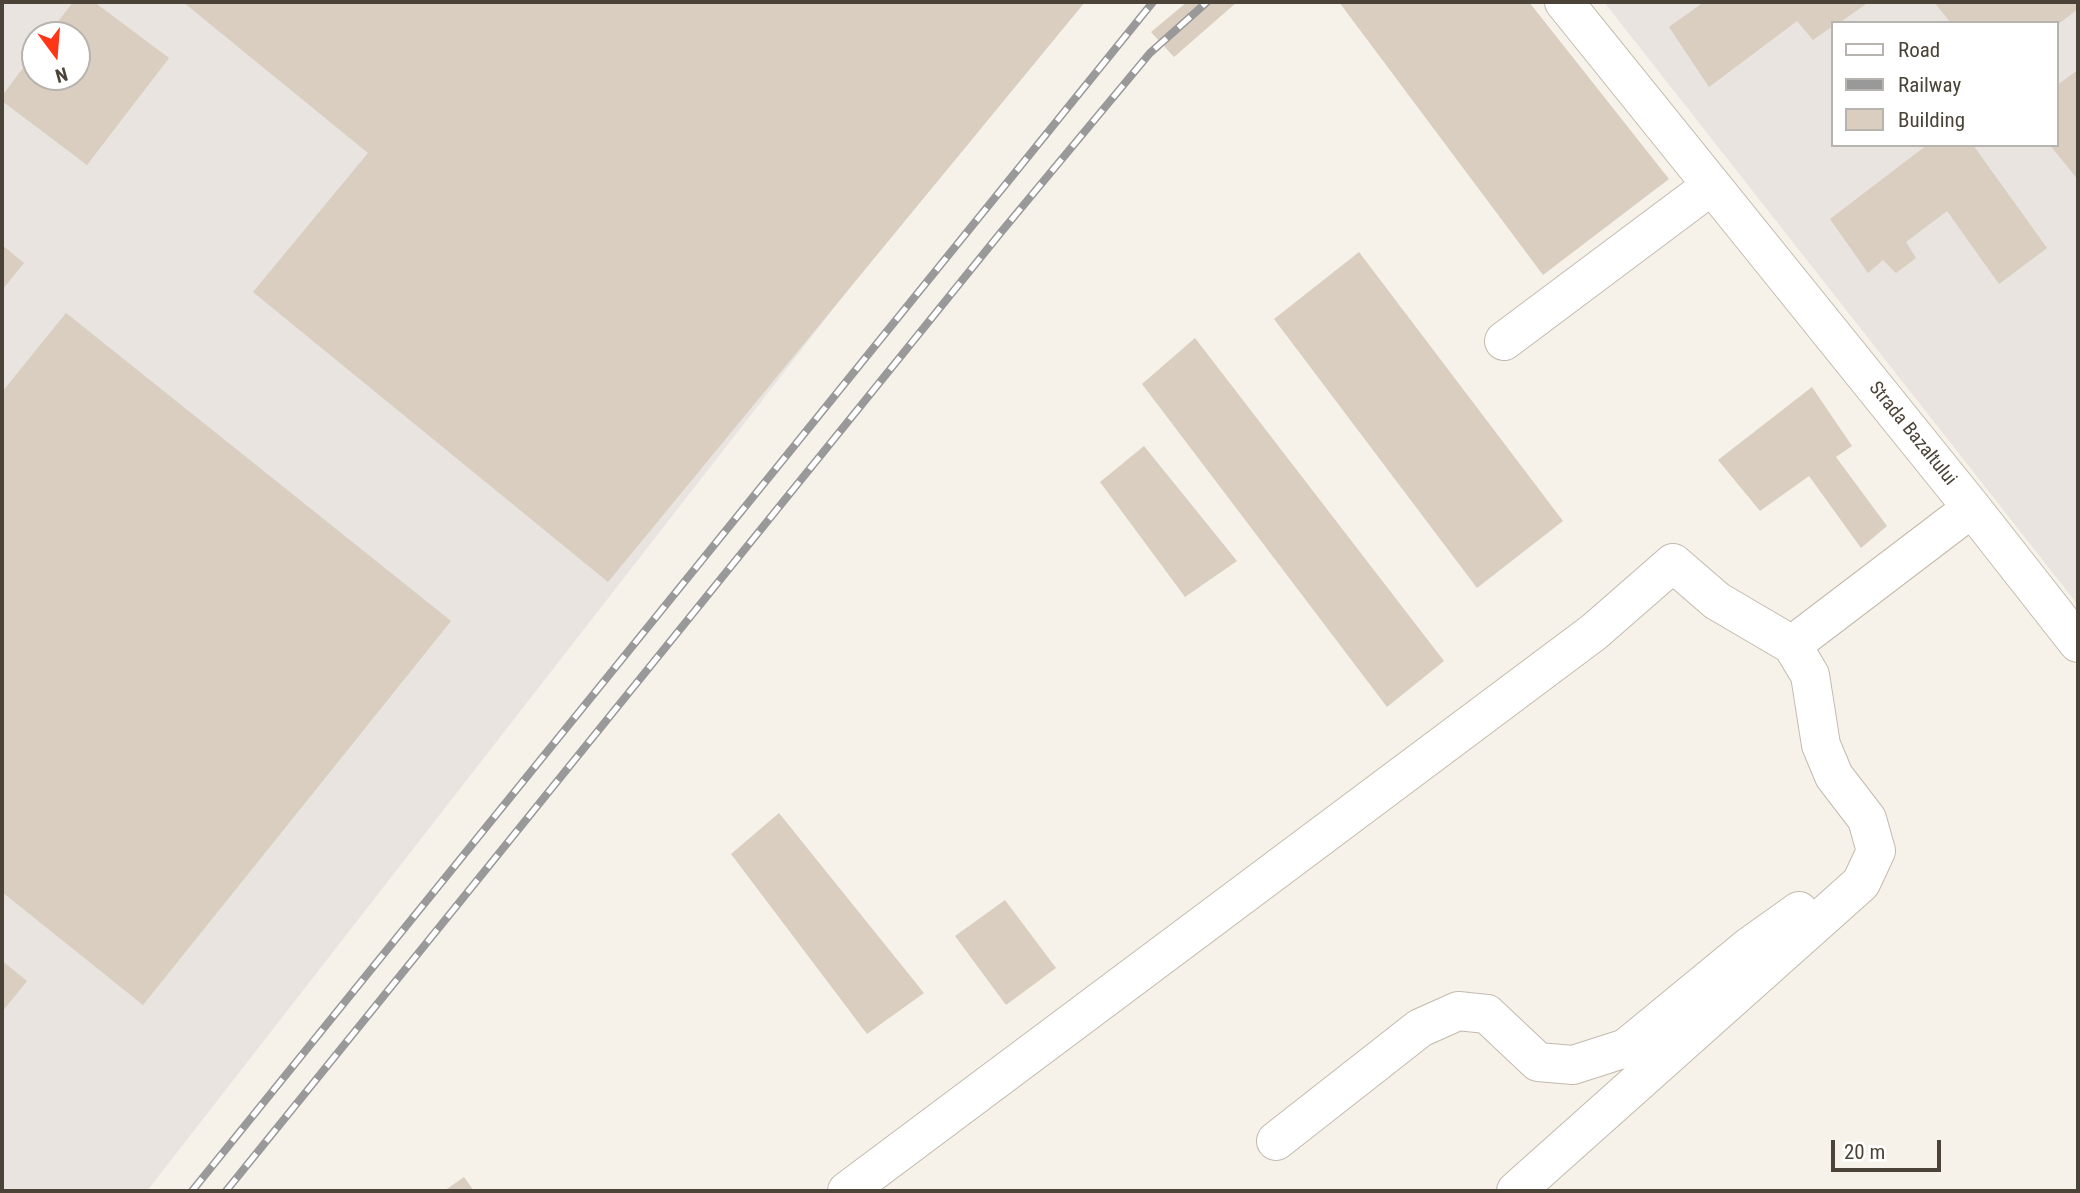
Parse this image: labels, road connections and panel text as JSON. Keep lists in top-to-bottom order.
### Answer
{
  "streets": {
    "street": ["Strada Bazaltului"]
  },
  "legend": ["Road", "Railway", "Building"],
  "scale_bar": "20 m",
  "north": "bottom"
}
